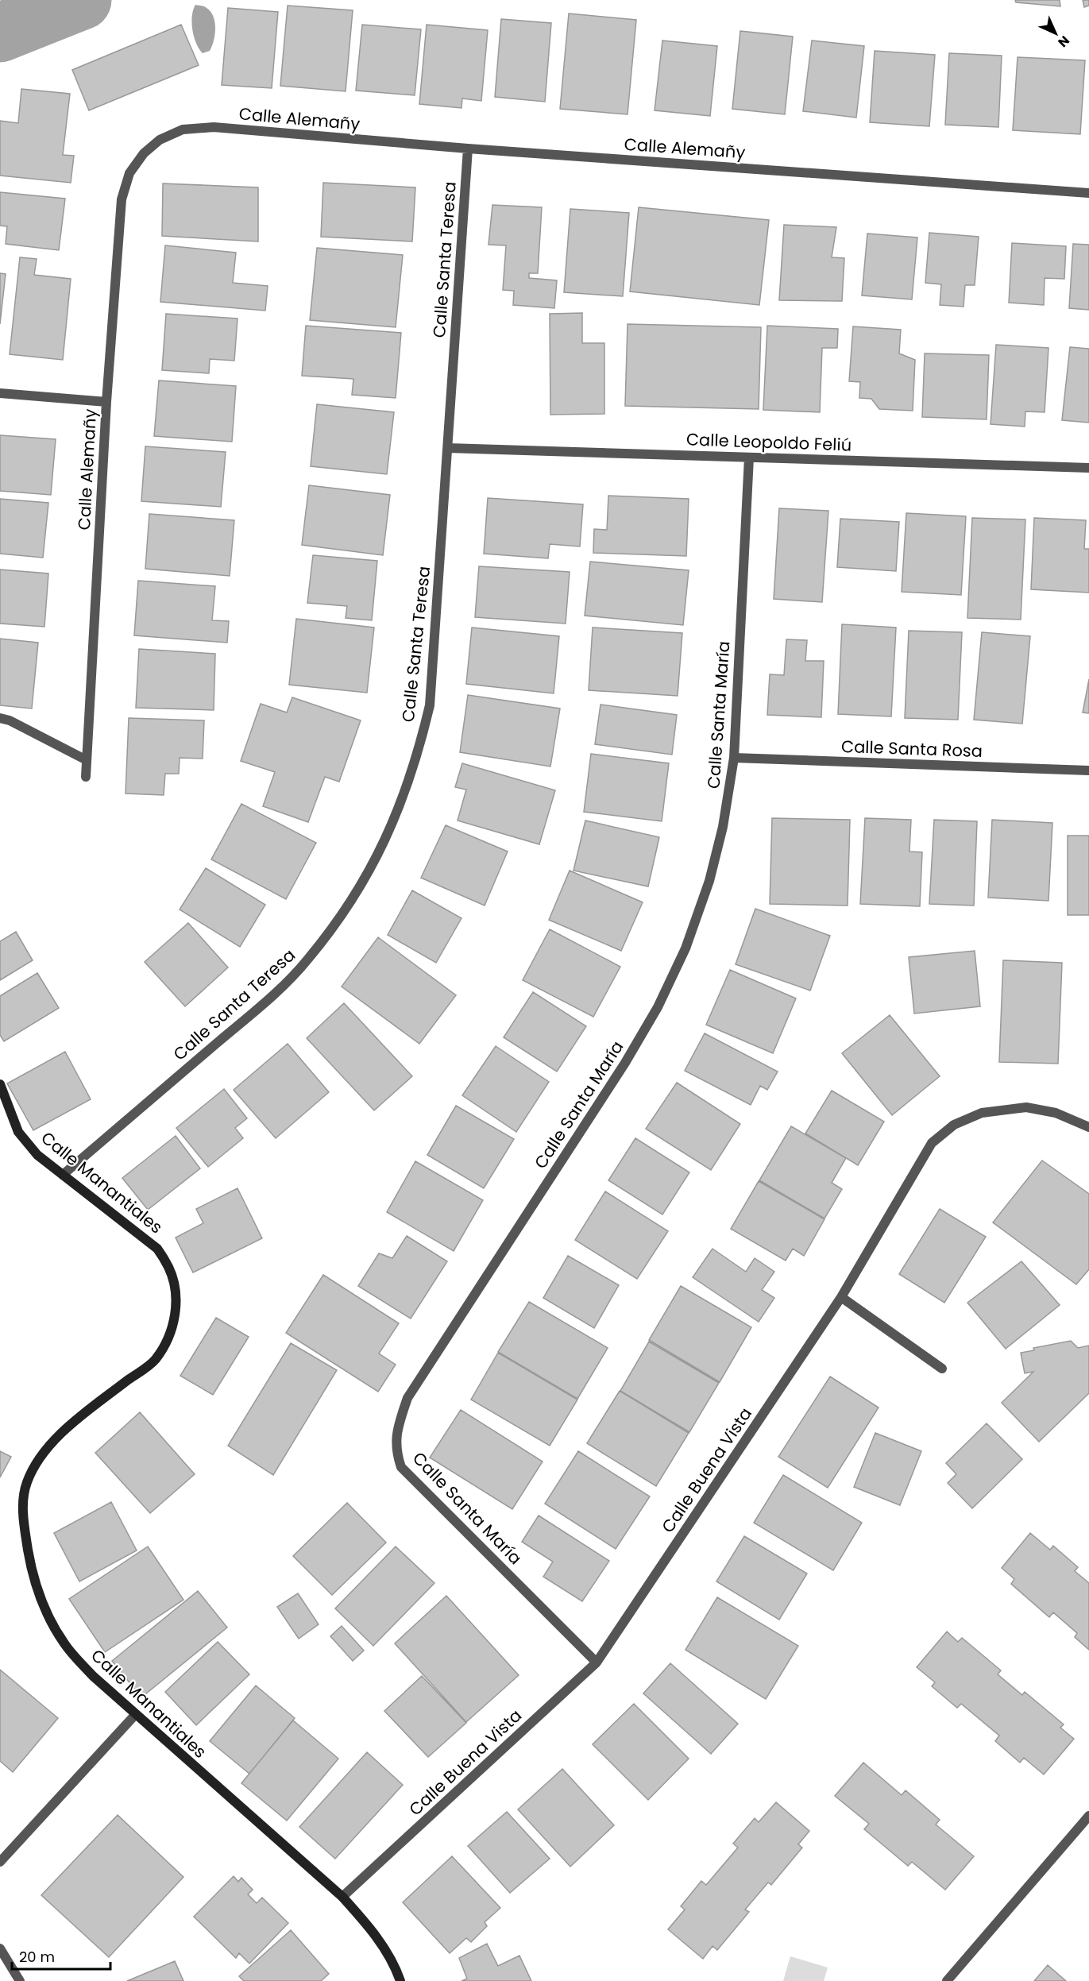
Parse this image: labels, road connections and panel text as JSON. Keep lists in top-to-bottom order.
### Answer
{
  "streets": {
    "street": [
      "Calle Alemañy",
      "Calle Santa Teresa",
      "Calle Leopoldo Feliú",
      "Calle Santa María",
      "Calle Santa Rosa",
      "Calle Manantiales",
      "Calle Buena Vista"
    ]
  },
  "crossings": [
    ["Calle Alemañy", "Calle Santa Teresa"],
    ["Calle Santa Teresa", "Calle Leopoldo Feliú"],
    ["Calle Santa Teresa", "Calle Manantiales"],
    ["Calle Leopoldo Feliú", "Calle Santa María"],
    ["Calle Santa María", "Calle Santa Rosa"],
    ["Calle Santa María", "Calle Buena Vista"],
    ["Calle Manantiales", "Calle Buena Vista"]
  ],
  "scale_bar": "20 m",
  "north": "bottom right"
}
